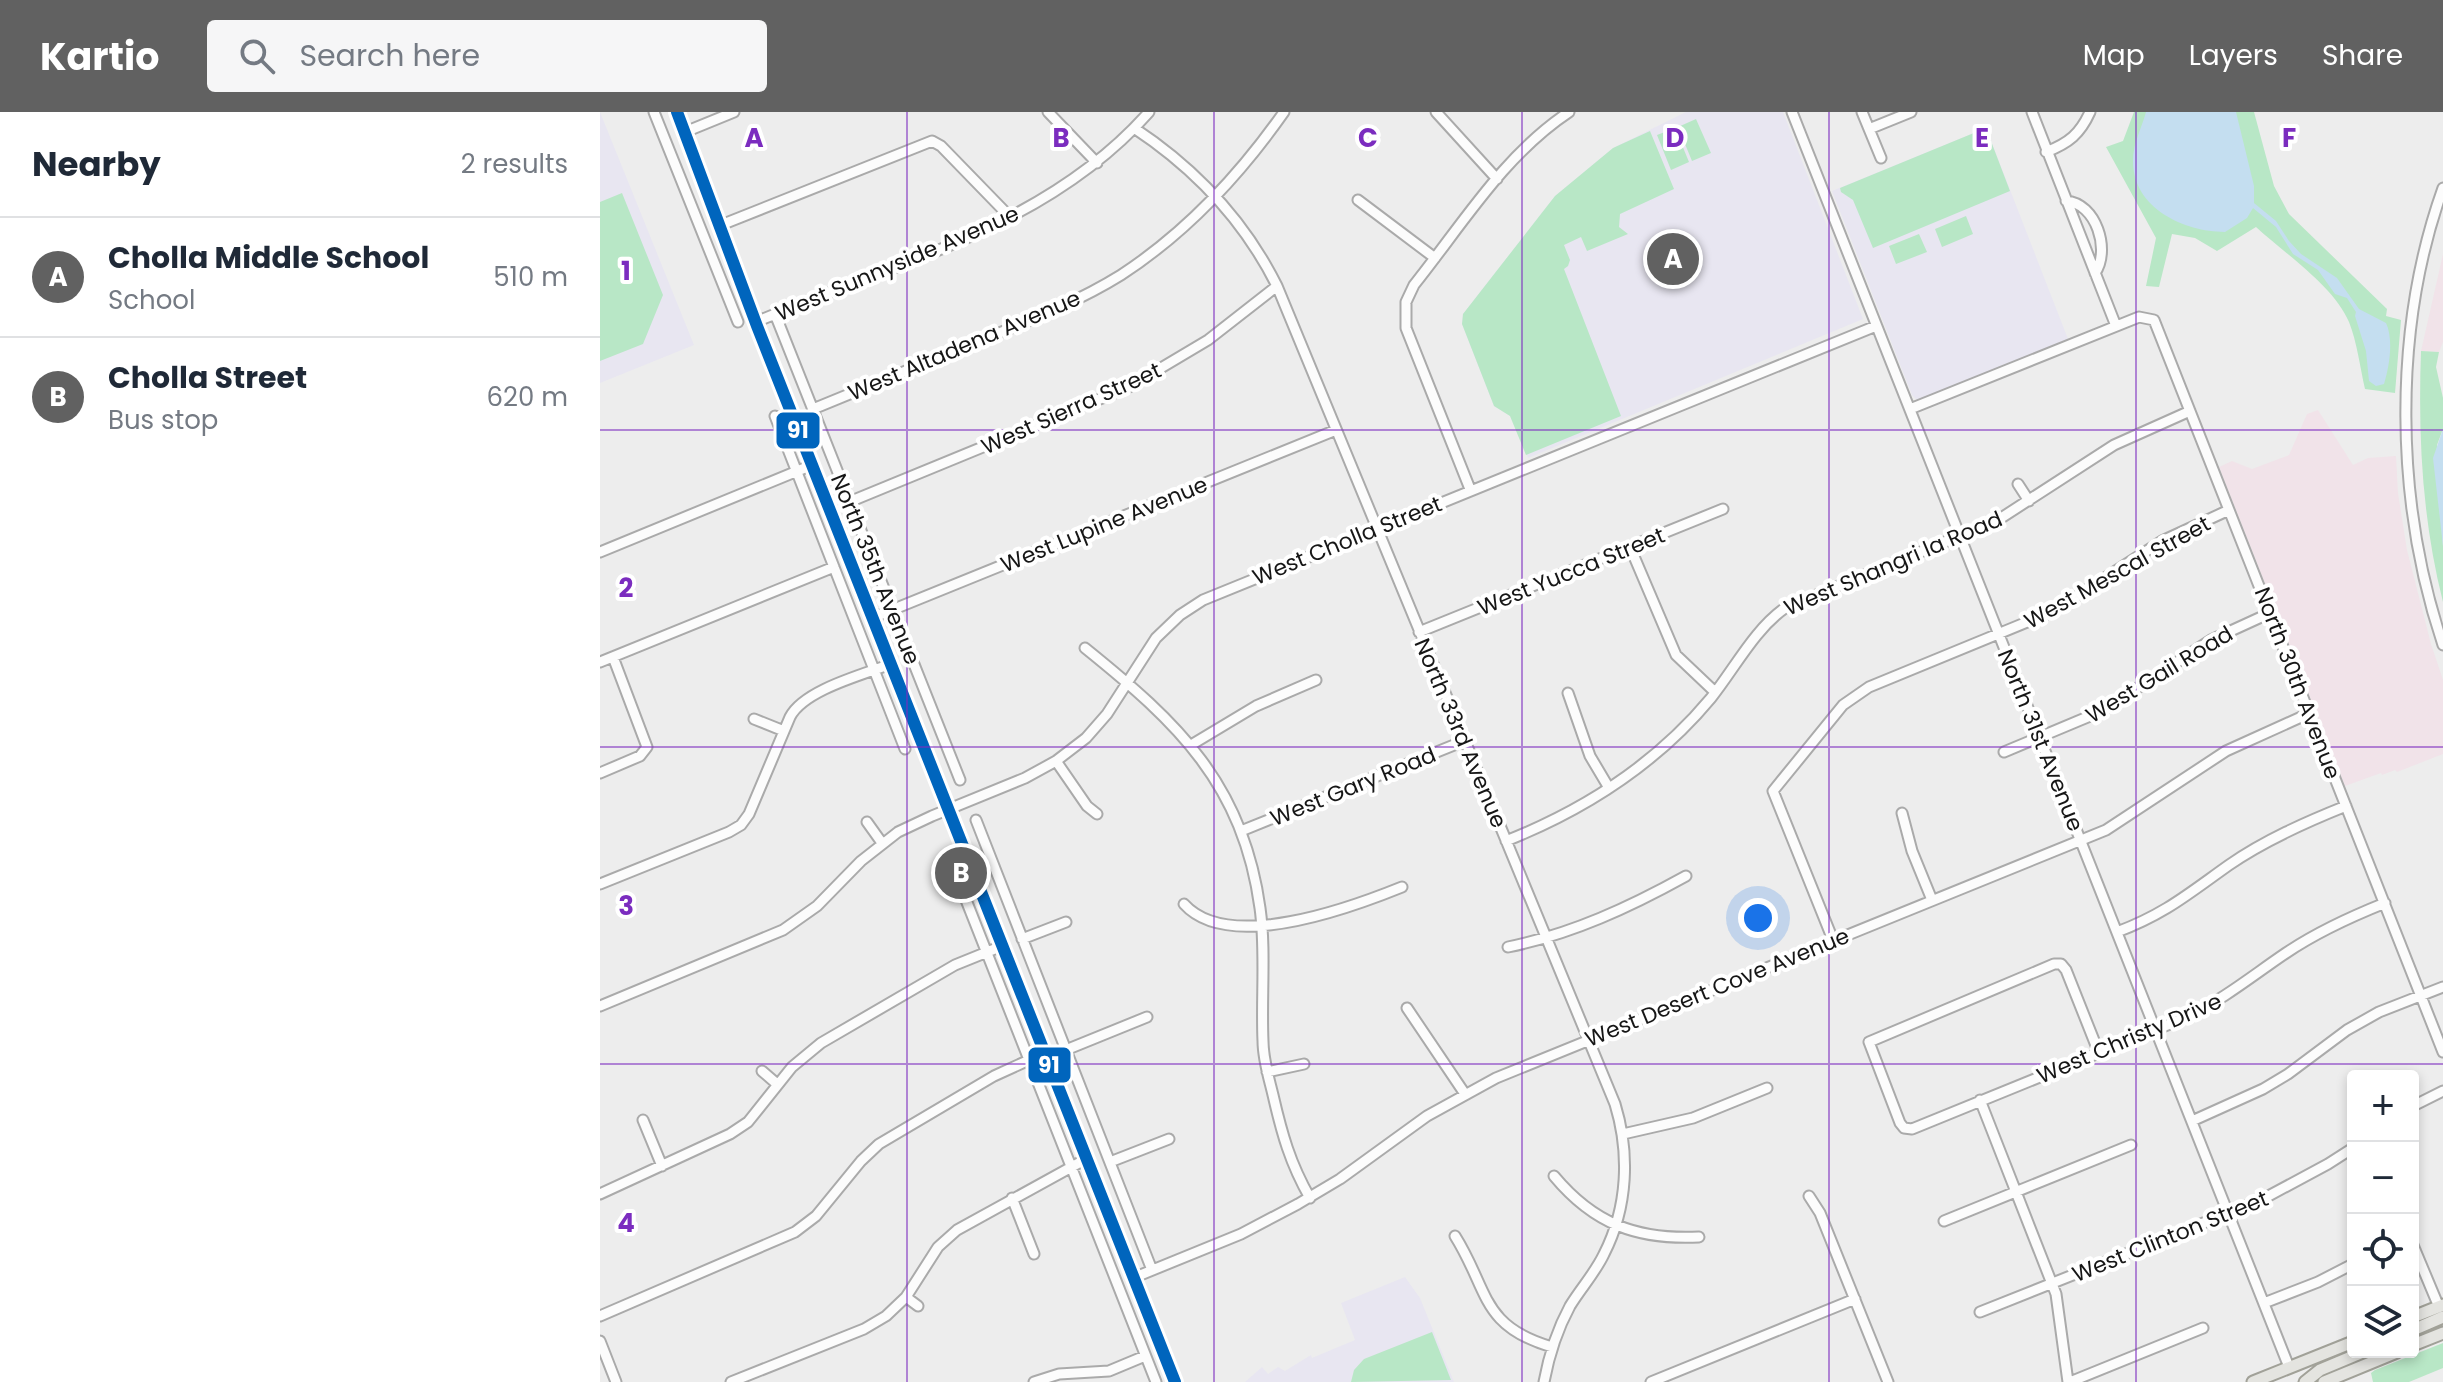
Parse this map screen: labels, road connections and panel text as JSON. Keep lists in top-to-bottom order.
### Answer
{
  "streets": {
    "main road": ["North 35th Avenue"],
    "street": [
      "West Sunnyside Avenue",
      "West Altadena Avenue",
      "West Sierra Street",
      "West Lupine Avenue",
      "West Cholla Street",
      "West Shangri la Road",
      "West Yucca Street",
      "West Mescal Street",
      "West Gail Road",
      "North 30th Avenue",
      "North 33rd Avenue",
      "North 31st Avenue",
      "West Gary Road",
      "West Desert Cove Avenue",
      "West Christy Drive",
      "West Clinton Street"
    ]
  },
  "crossings": [
    ["West Sunnyside Avenue", "North 35th Avenue"],
    ["West Sunnyside Avenue", "North 33rd Avenue"],
    ["West Altadena Avenue", "North 35th Avenue"],
    ["West Altadena Avenue", "North 33rd Avenue"],
    ["West Sierra Street", "North 35th Avenue"],
    ["West Sierra Street", "North 33rd Avenue"],
    ["West Lupine Avenue", "North 35th Avenue"],
    ["West Lupine Avenue", "North 33rd Avenue"],
    ["West Cholla Street", "North 35th Avenue"],
    ["West Cholla Street", "North 33rd Avenue"],
    ["West Cholla Street", "North 31st Avenue"],
    ["West Shangri la Road", "North 30th Avenue"],
    ["West Shangri la Road", "North 33rd Avenue"],
    ["West Shangri la Road", "North 31st Avenue"],
    ["North 35th Avenue", "West Desert Cove Avenue"],
    ["West Yucca Street", "North 33rd Avenue"],
    ["West Mescal Street", "North 30th Avenue"],
    ["West Mescal Street", "North 31st Avenue"],
    ["West Mescal Street", "West Desert Cove Avenue"],
    ["West Gail Road", "North 30th Avenue"],
    ["West Gail Road", "North 31st Avenue"],
    ["North 30th Avenue", "West Desert Cove Avenue"],
    ["North 30th Avenue", "West Christy Drive"],
    ["North 33rd Avenue", "West Gary Road"],
    ["North 33rd Avenue", "West Desert Cove Avenue"],
    ["North 31st Avenue", "West Desert Cove Avenue"],
    ["North 31st Avenue", "West Christy Drive"],
    ["North 31st Avenue", "West Clinton Street"]
  ],
  "lines": ["transit line 91"],
  "page": {
    "header": "Kartio",
    "search": "Search here",
    "nav": ["Map", "Layers", "Share"],
    "heading": ["Nearby", "2 results"],
    "list": [
      {
        "mark": "A",
        "name": "Cholla Middle School",
        "note": "School",
        "value": "510 m"
      },
      {
        "mark": "B",
        "name": "Cholla Street",
        "note": "Bus stop",
        "value": "620 m"
      }
    ],
    "pins": ["A", "B"],
    "map_buttons": ["+", "−"]
  },
  "grid": {
    "columns": [
      "A",
      "B",
      "C",
      "D",
      "E",
      "F"
    ],
    "rows": [
      "1",
      "2",
      "3",
      "4"
    ]
  }
}
